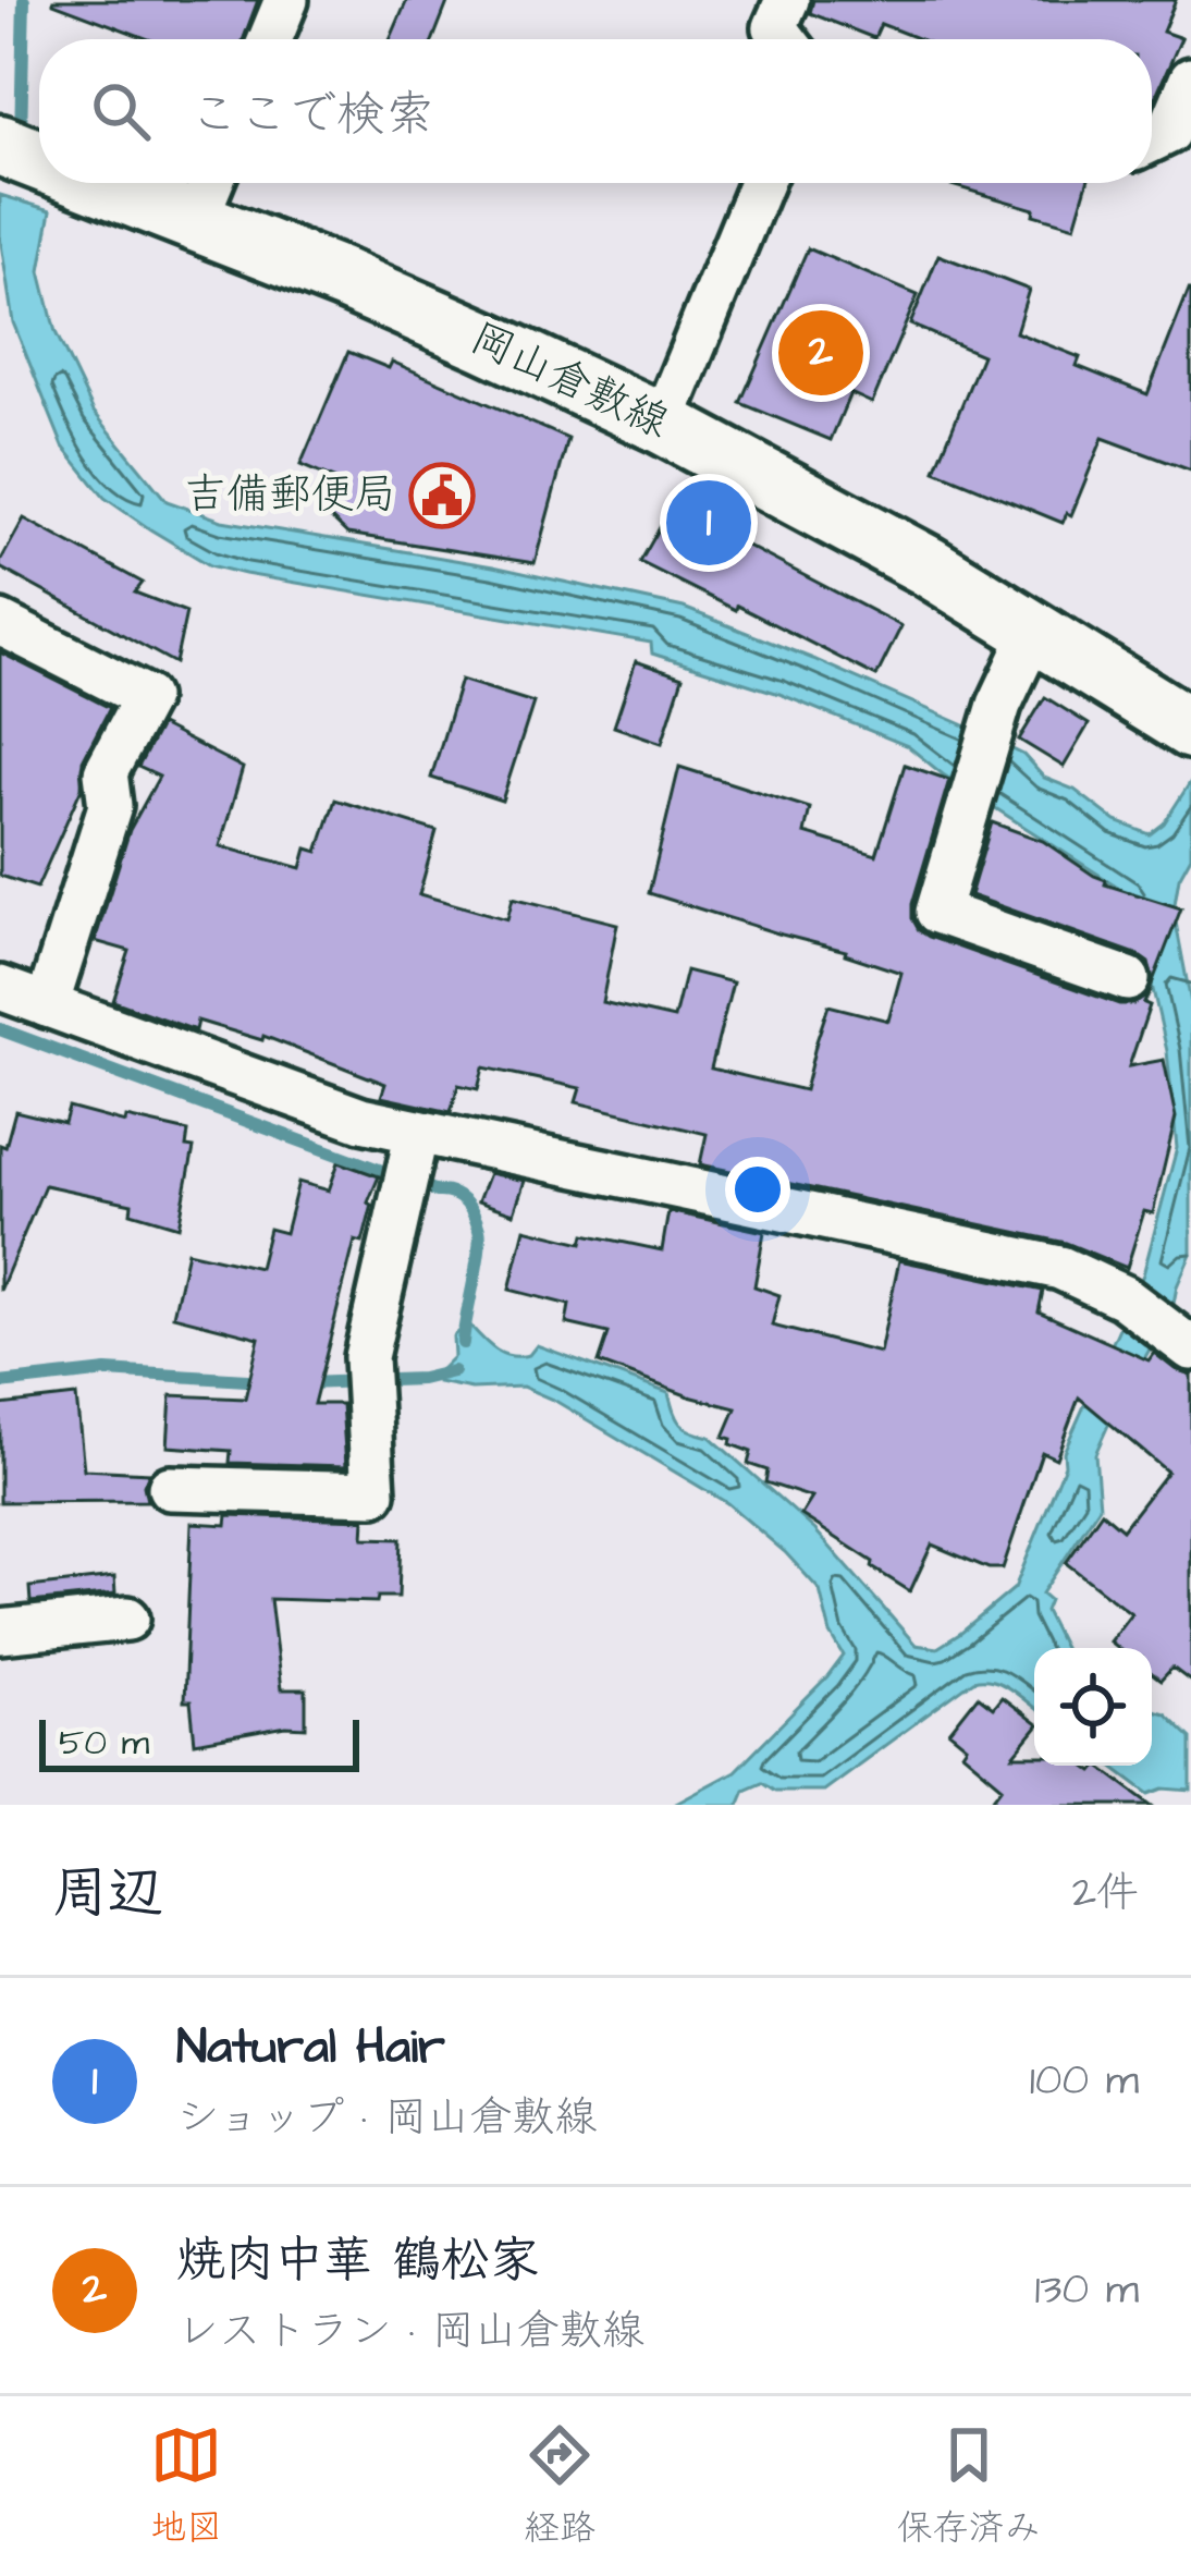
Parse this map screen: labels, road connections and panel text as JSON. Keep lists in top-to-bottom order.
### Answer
{
  "streets": {
    "main road": ["岡山倉敷線"]
  },
  "places": {
    "public building": ["吉備郵便局"]
  },
  "scale_bar": "50 m",
  "page": {
    "search": "ここで検索",
    "pins": ["2", "1"],
    "scale": "50 m",
    "heading": ["周辺", "2件"],
    "list": [
      {
        "mark": "1",
        "name": "Natural Hair",
        "note": "ショップ · 岡山倉敷線",
        "value": "100 m"
      },
      {
        "mark": "2",
        "name": "焼肉中華 鶴松家",
        "note": "レストラン · 岡山倉敷線",
        "value": "130 m"
      }
    ],
    "nav": ["地図", "経路", "保存済み"]
  }
}
